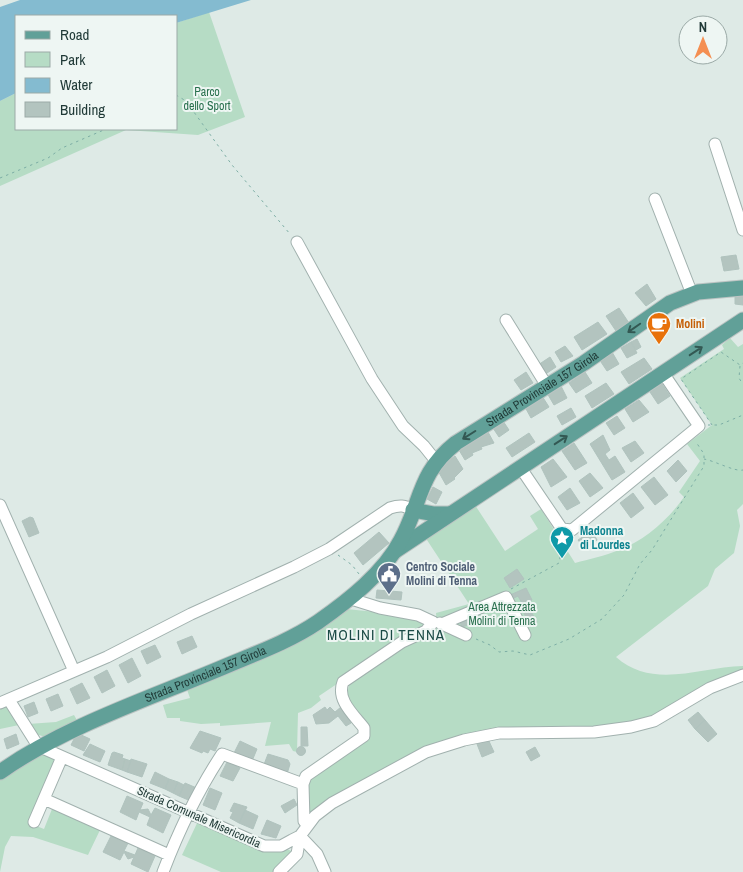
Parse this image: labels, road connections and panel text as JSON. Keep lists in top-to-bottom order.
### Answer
{
  "streets": {
    "main road": ["Strada Provinciale 157 Girola"],
    "street": ["Strada Comunale Misericordia"]
  },
  "crossings": [
    ["Strada Provinciale 157 Girola", "Strada Comunale Misericordia"]
  ],
  "districts": ["MOLINI DI TENNA"],
  "parks": ["Parco dello Sport", "Area Attrezzata Molini di Tenna"],
  "places": {
    "cafe": ["Molini"],
    "place": ["Madonna di Lourdes"],
    "public building": ["Centro Sociale Molini di Tenna"]
  },
  "legend": [
    "Road",
    "Park",
    "Water",
    "Building"
  ],
  "north": "top"
}
